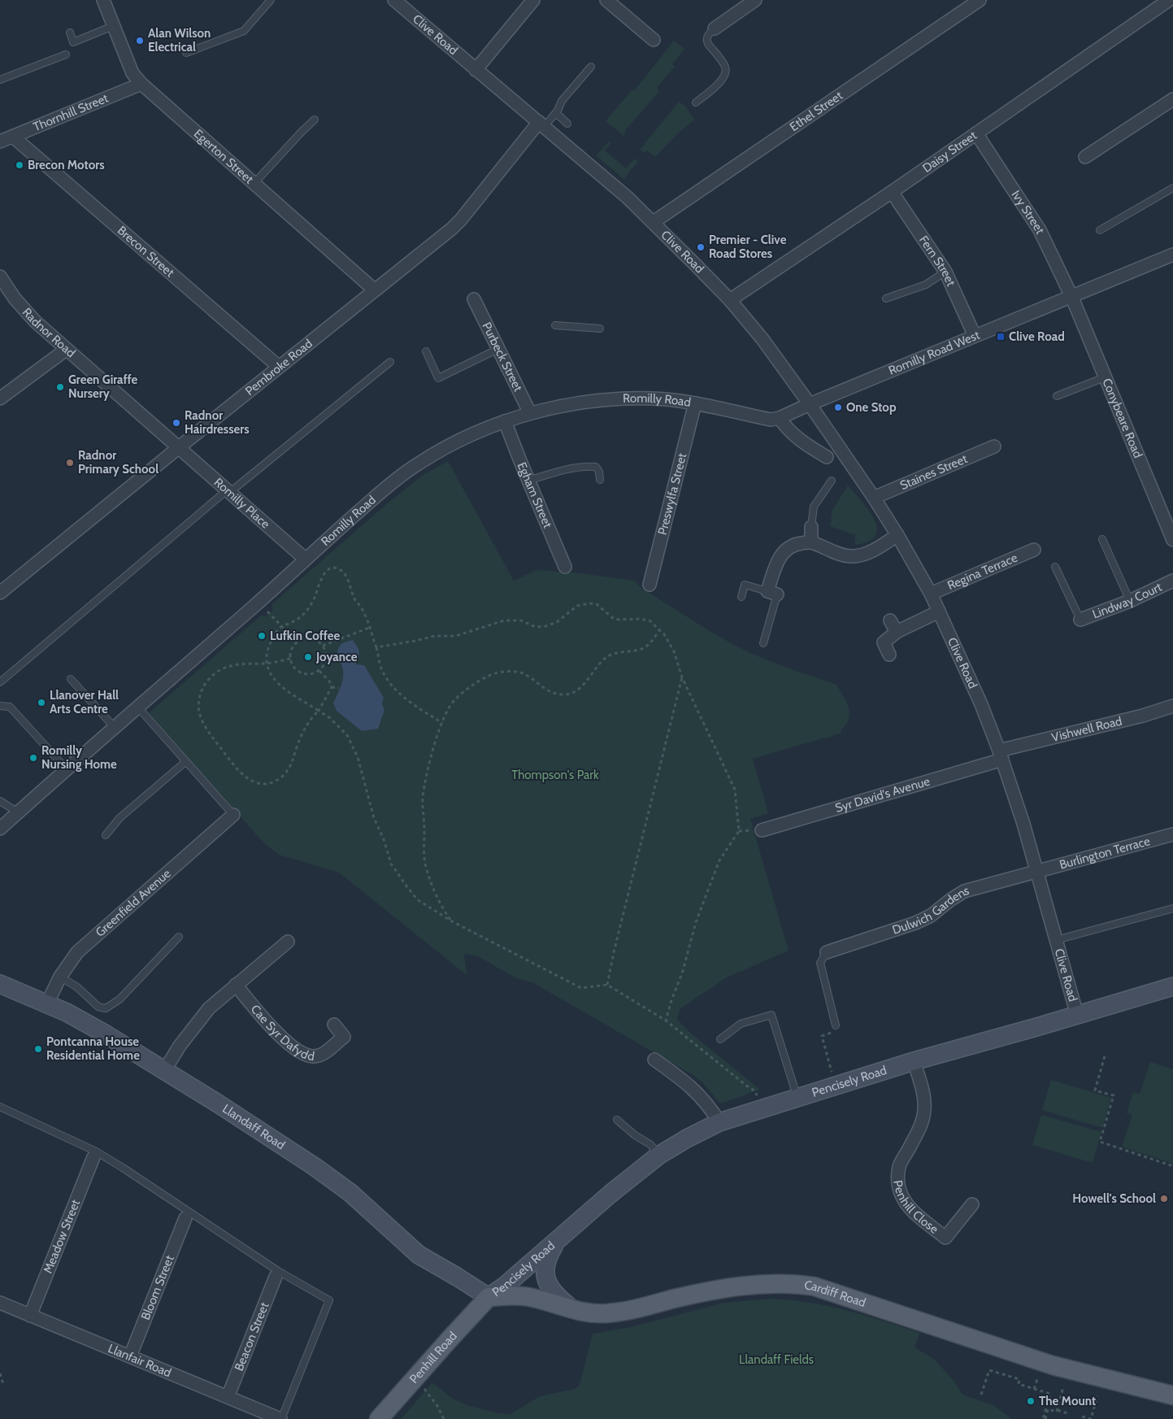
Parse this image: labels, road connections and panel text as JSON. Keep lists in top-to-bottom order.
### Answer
{
  "streets": {
    "main road": [
      "Pencisely Road",
      "Llandaff Road",
      "Cardiff Road",
      "Penhill Road"
    ],
    "street": [
      "Clive Road",
      "Ethel Street",
      "Thornhill Street",
      "Daisy Street",
      "Egerton Street",
      "Ivy Street",
      "Brecon Street",
      "Fern Street",
      "Radnor Road",
      "Romilly Road West",
      "Purbeck Street",
      "Pembroke Road",
      "Romilly Road",
      "Conybeare Road",
      "Staines Street",
      "Egham Street",
      "Preswylfa Street",
      "Romilly Place",
      "Regina Terrace",
      "Lindway Court",
      "Vishwell Road",
      "Syr David's Avenue",
      "Burlington Terrace",
      "Greenfield Avenue",
      "Dulwich Gardens",
      "Cae Syr Dafydd",
      "Penhill Close",
      "Meadow Street",
      "Bloom Street",
      "Beacon Street",
      "Llanfair Road"
    ]
  },
  "crossings": [
    ["Clive Road", "Ethel Street"],
    ["Clive Road", "Daisy Street"],
    ["Clive Road", "Romilly Road West"],
    ["Clive Road", "Pembroke Road"],
    ["Clive Road", "Romilly Road"],
    ["Clive Road", "Staines Street"],
    ["Clive Road", "Regina Terrace"],
    ["Clive Road", "Vishwell Road"],
    ["Clive Road", "Syr David's Avenue"],
    ["Clive Road", "Burlington Terrace"],
    ["Clive Road", "Dulwich Gardens"],
    ["Clive Road", "Pencisely Road"],
    ["Thornhill Street", "Egerton Street"],
    ["Thornhill Street", "Brecon Street"],
    ["Daisy Street", "Ivy Street"],
    ["Daisy Street", "Fern Street"],
    ["Egerton Street", "Pembroke Road"],
    ["Ivy Street", "Romilly Road West"],
    ["Ivy Street", "Conybeare Road"],
    ["Brecon Street", "Pembroke Road"],
    ["Fern Street", "Romilly Road West"],
    ["Radnor Road", "Pembroke Road"],
    ["Radnor Road", "Romilly Place"],
    ["Romilly Road West", "Romilly Road"],
    ["Romilly Road West", "Conybeare Road"],
    ["Purbeck Street", "Romilly Road"],
    ["Pembroke Road", "Romilly Place"],
    ["Romilly Road", "Egham Street"],
    ["Romilly Road", "Preswylfa Street"],
    ["Romilly Road", "Romilly Place"],
    ["Vishwell Road", "Syr David's Avenue"],
    ["Burlington Terrace", "Dulwich Gardens"],
    ["Greenfield Avenue", "Llandaff Road"],
    ["Pencisely Road", "Llandaff Road"],
    ["Pencisely Road", "Penhill Close"],
    ["Pencisely Road", "Cardiff Road"],
    ["Pencisely Road", "Penhill Road"],
    ["Llandaff Road", "Cardiff Road"],
    ["Llandaff Road", "Penhill Road"],
    ["Meadow Street", "Llanfair Road"],
    ["Bloom Street", "Llanfair Road"],
    ["Cardiff Road", "Penhill Road"],
    ["Beacon Street", "Llanfair Road"]
  ],
  "parks": ["Thompson's Park", "Llandaff Fields"],
  "places": {
    "other": [
      "Alan Wilson Electrical",
      "Brecon Motors",
      "Premier - Clive Road Stores",
      "Green Giraffe Nursery",
      "One Stop",
      "Radnor Hairdressers",
      "Radnor Primary School",
      "Lufkin Coffee",
      "Joyance",
      "Llanover Hall Arts Centre",
      "Romilly Nursing Home",
      "Pontcanna House Residential Home",
      "Howell's School",
      "The Mount"
    ],
    "transit": ["Clive Road"]
  }
}
